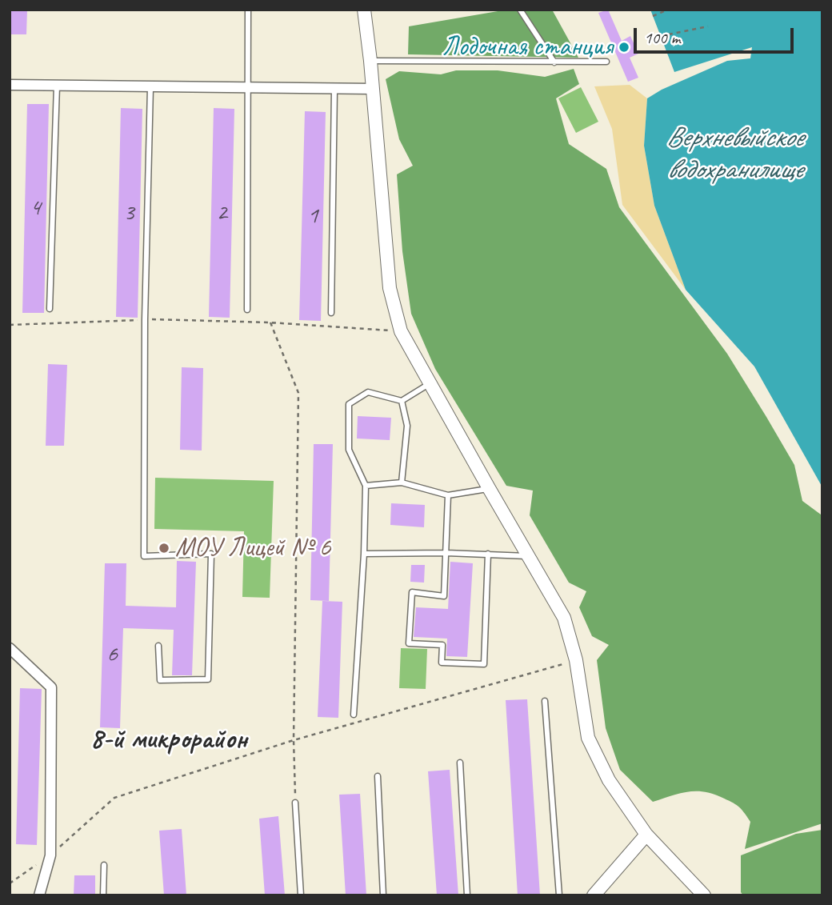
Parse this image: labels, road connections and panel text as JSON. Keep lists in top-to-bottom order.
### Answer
{
  "districts": ["8-й микрорайон"],
  "water": ["Верхневыйское водохранилище"],
  "places": ["Лодочная станция", "МОУ Лицей № 6"],
  "house_numbers": [
    "4",
    "3",
    "2",
    "1",
    "6"
  ],
  "scale_bar": "100 m"
}
